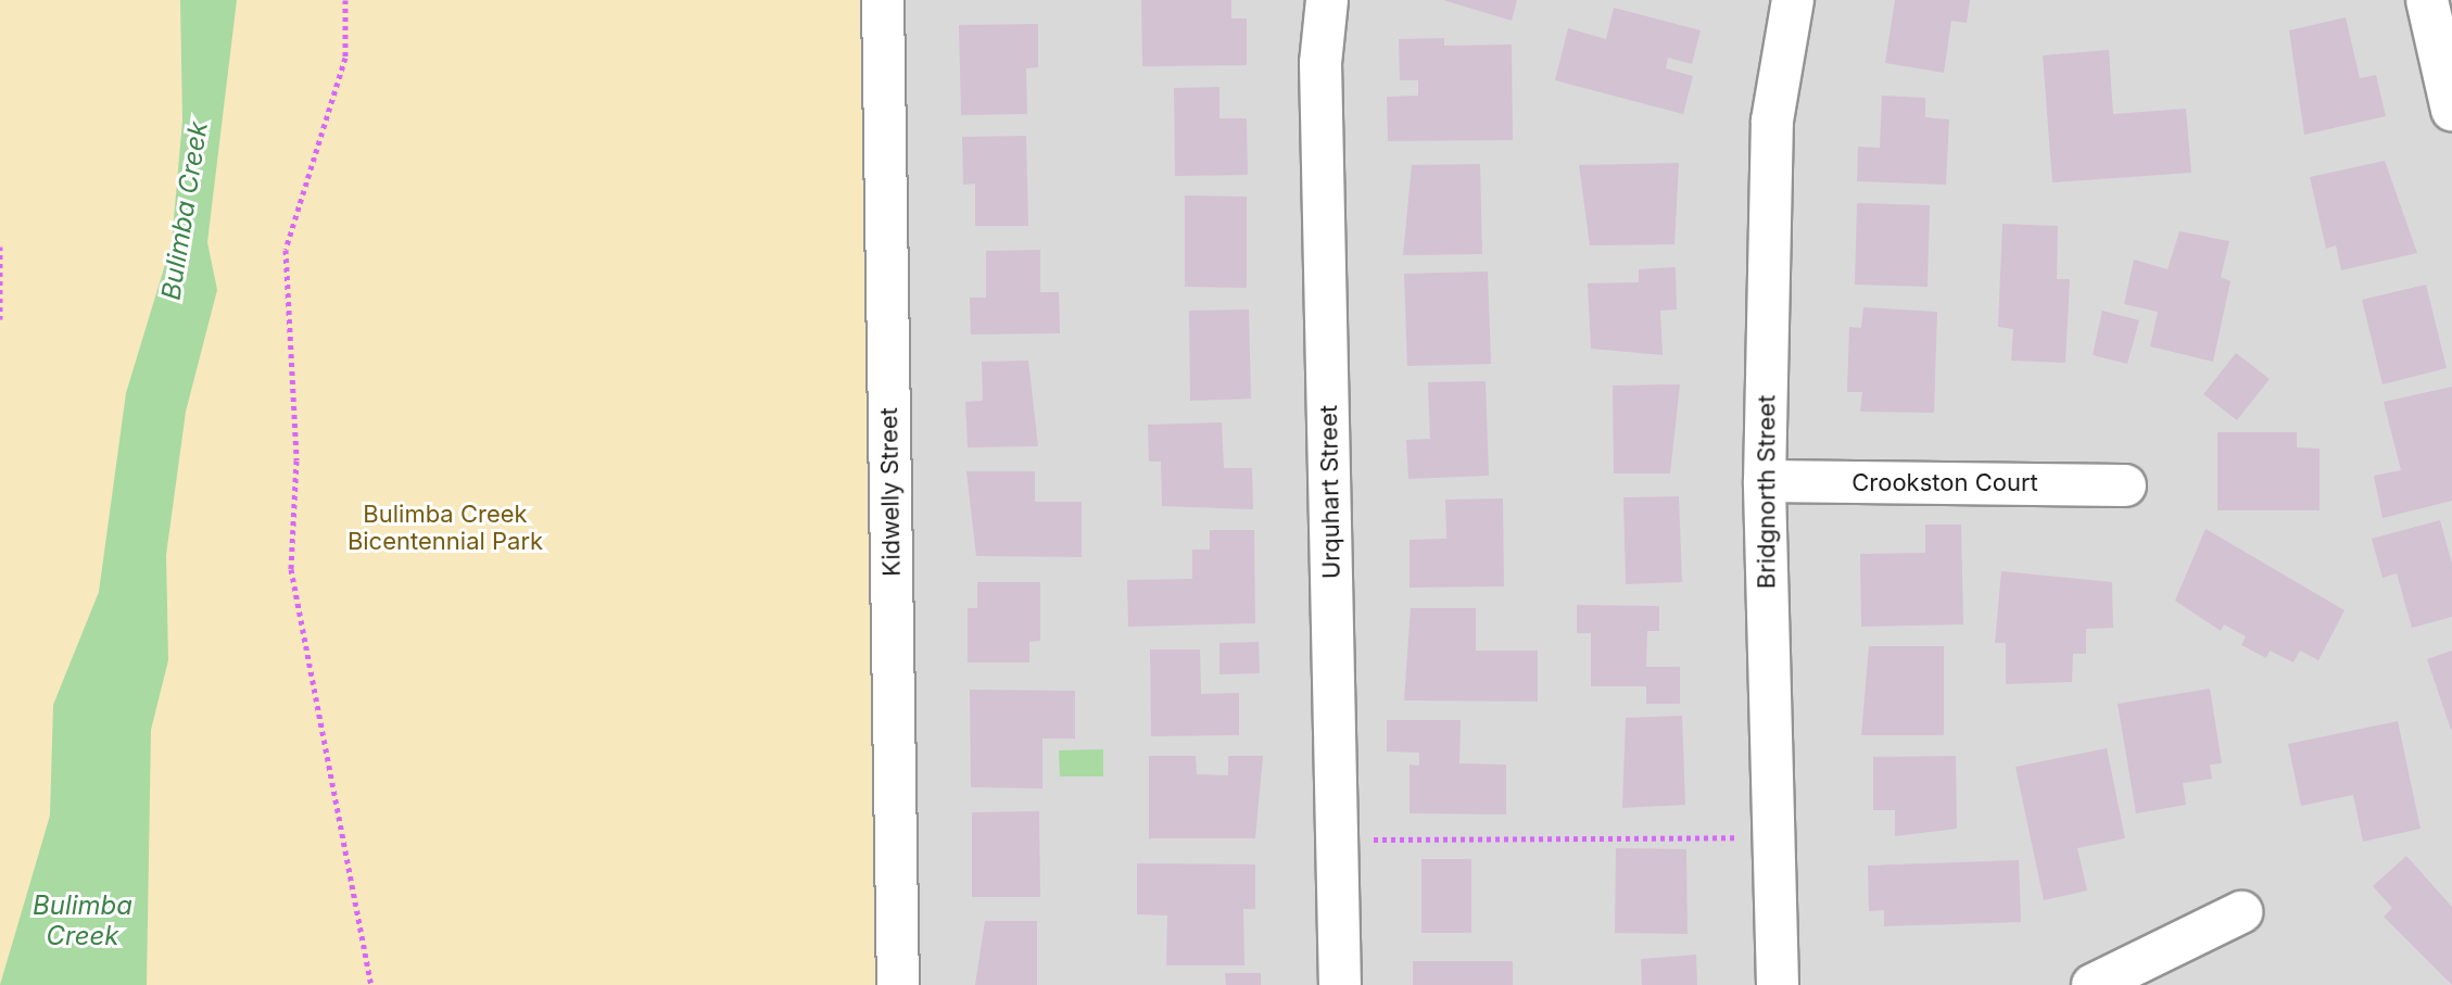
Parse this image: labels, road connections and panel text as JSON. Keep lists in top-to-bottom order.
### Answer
{
  "streets": {
    "street": [
      "Crookston Court",
      "Kidwelly Street",
      "Urquhart Street",
      "Bridgnorth Street"
    ]
  },
  "crossings": [
    ["Crookston Court", "Bridgnorth Street"]
  ],
  "water": ["Bulimba Creek"],
  "parks": ["Bulimba Creek Bicentennial Park"]
}
